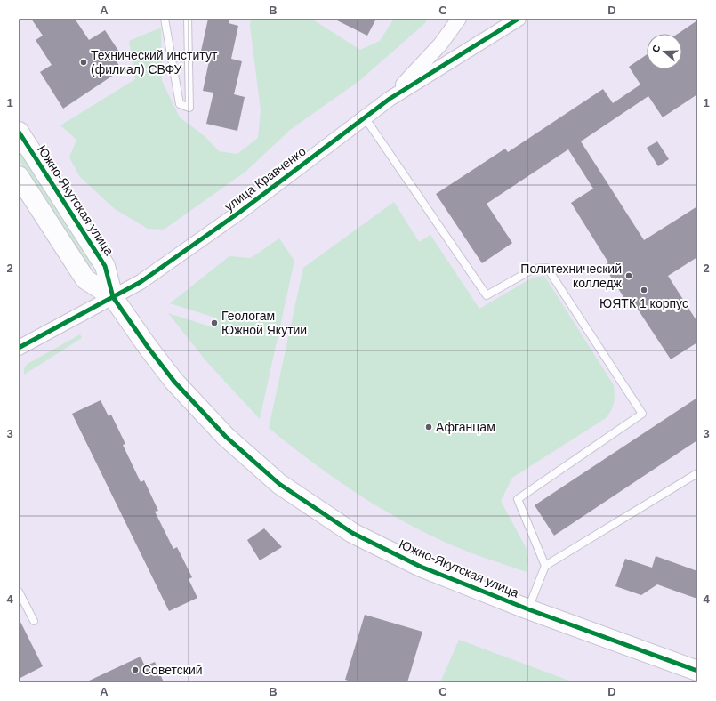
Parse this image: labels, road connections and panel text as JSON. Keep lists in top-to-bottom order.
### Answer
{
  "streets": {
    "street": ["улица Кравченко", "Южно-Якутская улица"]
  },
  "crossings": [
    ["улица Кравченко", "Южно-Якутская улица"]
  ],
  "places": [
    "Технический институт (филиал) СВФУ",
    "Политехнический колледж",
    "ЮЯТК 1 корпус",
    "Геологам Южной Якутии",
    "Афганцам",
    "Советский"
  ],
  "north": "left",
  "grid": {
    "columns": [
      "A",
      "B",
      "C",
      "D"
    ],
    "rows": [
      "1",
      "2",
      "3",
      "4"
    ]
  }
}
